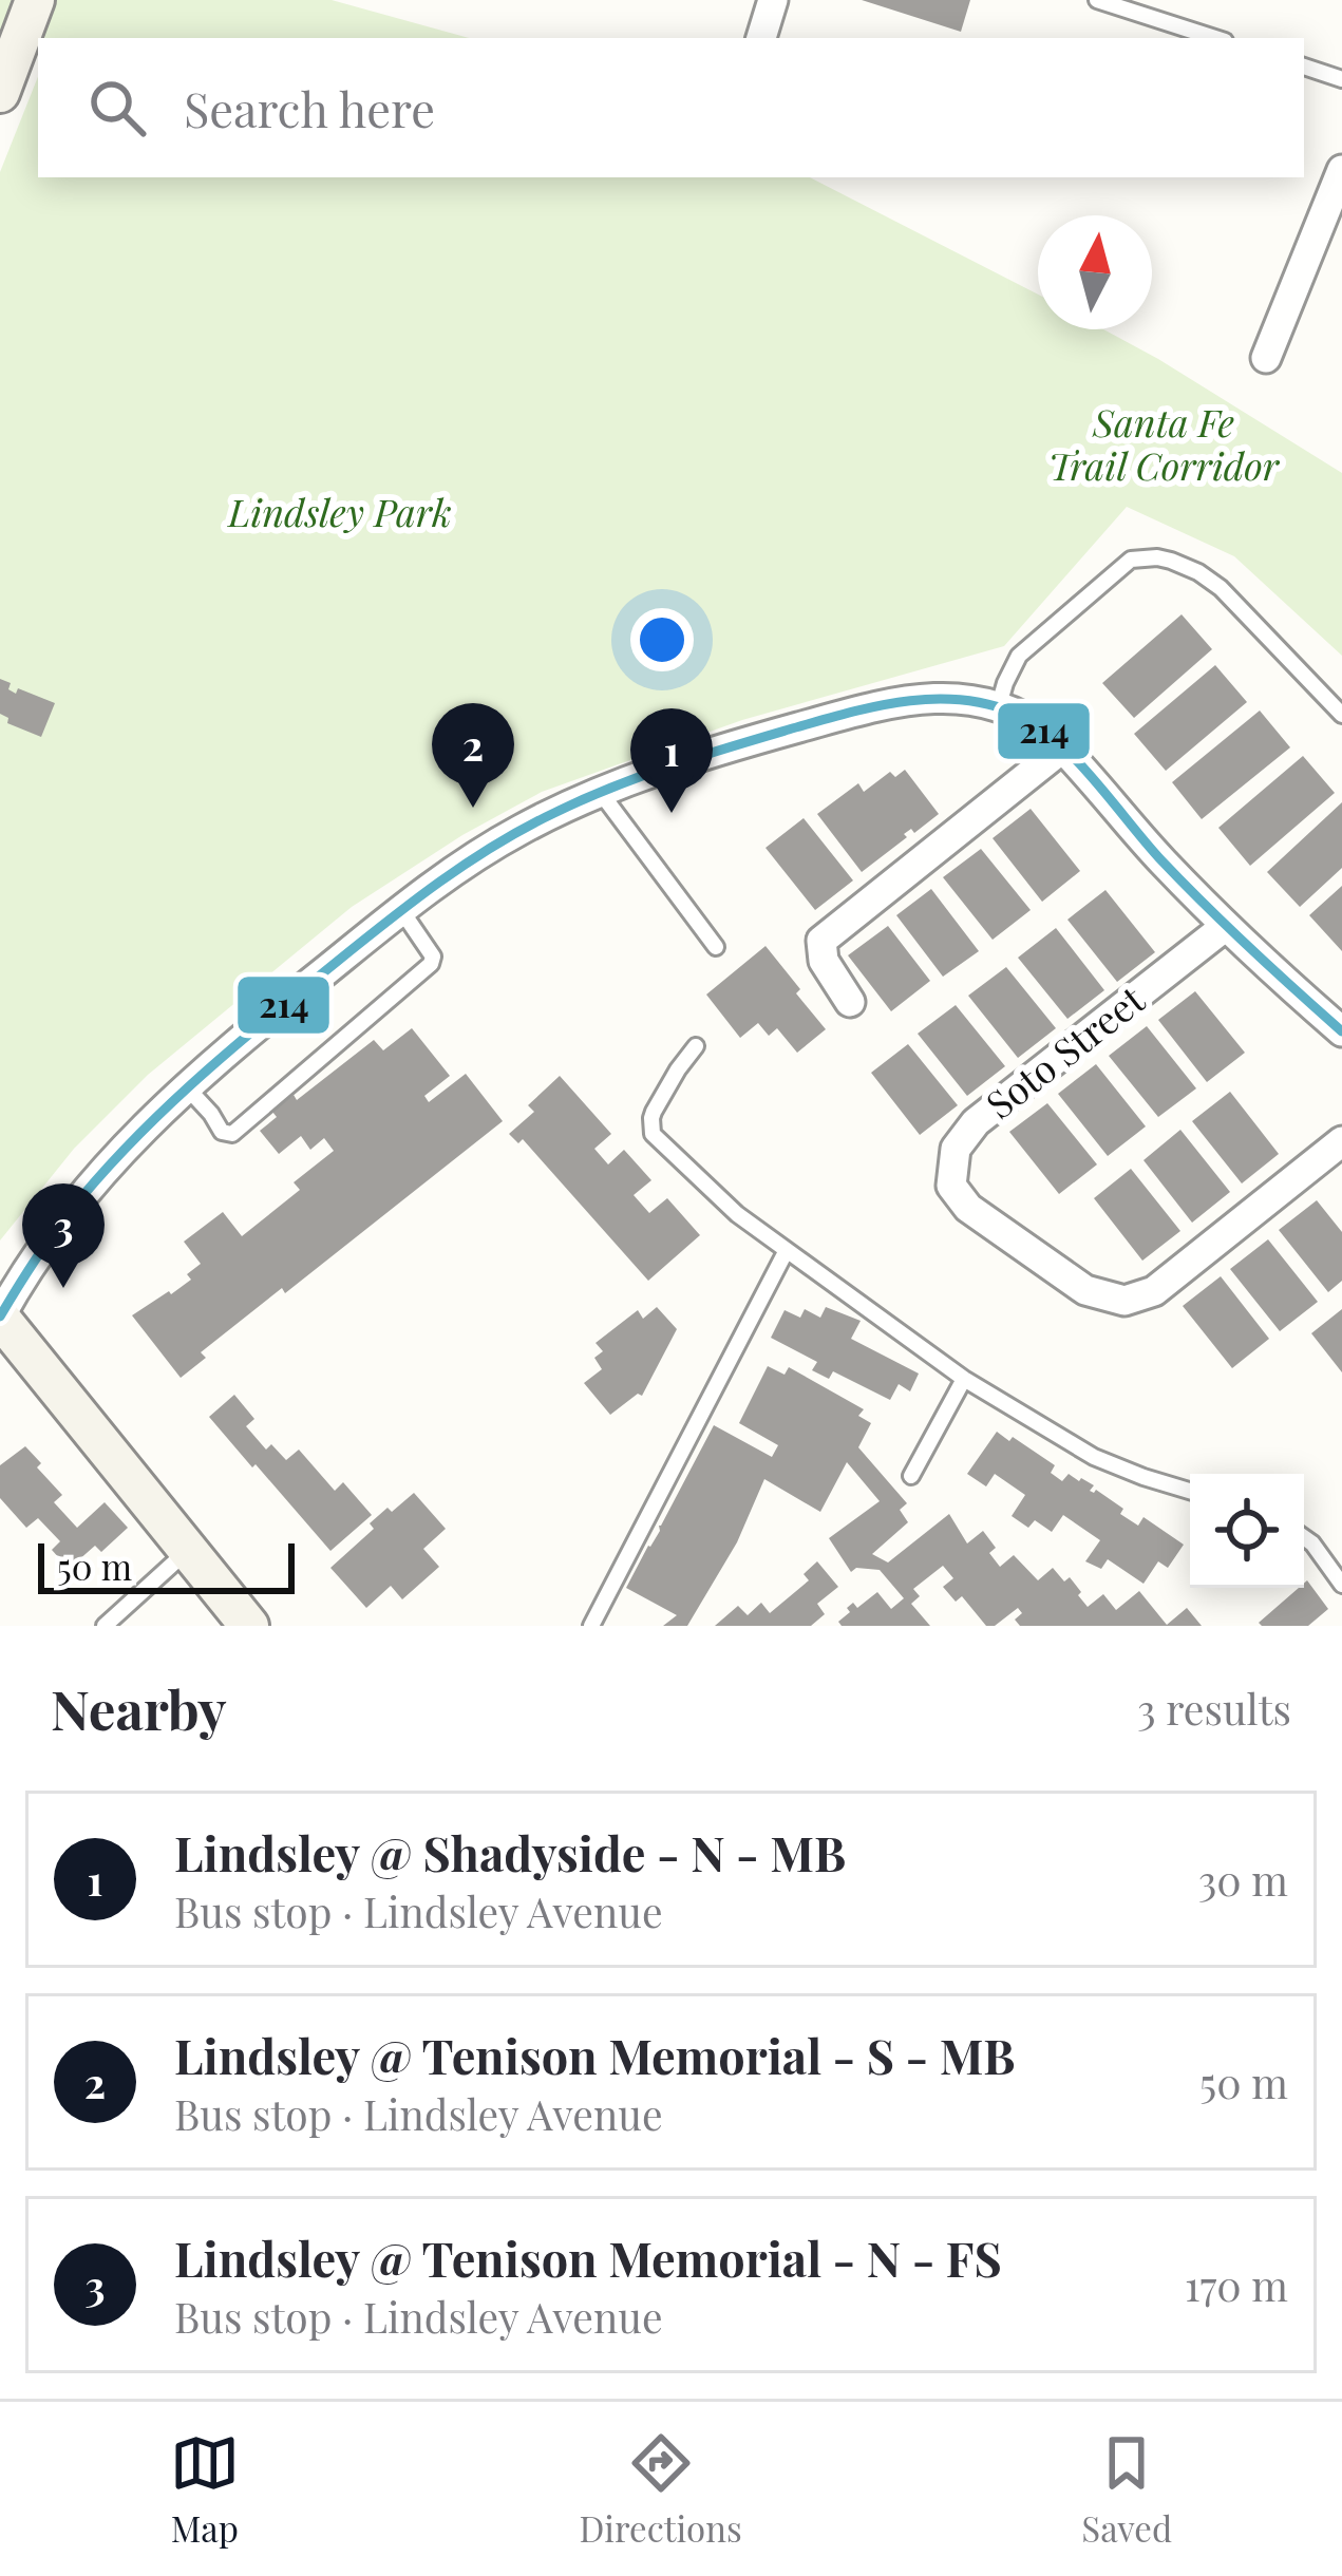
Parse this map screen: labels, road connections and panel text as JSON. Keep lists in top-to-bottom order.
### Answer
{
  "streets": {
    "street": ["Soto Street"]
  },
  "parks": ["Santa Fe Trail Corridor", "Lindsley Park"],
  "lines": ["transit line 214"],
  "scale_bar": "50 m",
  "north": "top",
  "page": {
    "search": "Search here",
    "pins": ["2", "1", "3"],
    "scale": "50 m",
    "heading": ["Nearby", "3 results"],
    "list": [
      {
        "mark": "1",
        "name": "Lindsley @ Shadyside - N - MB",
        "note": "Bus stop · Lindsley Avenue",
        "value": "30 m"
      },
      {
        "mark": "2",
        "name": "Lindsley @ Tenison Memorial - S - MB",
        "note": "Bus stop · Lindsley Avenue",
        "value": "50 m"
      },
      {
        "mark": "3",
        "name": "Lindsley @ Tenison Memorial - N - FS",
        "note": "Bus stop · Lindsley Avenue",
        "value": "170 m"
      }
    ],
    "nav": ["Map", "Directions", "Saved"]
  }
}
